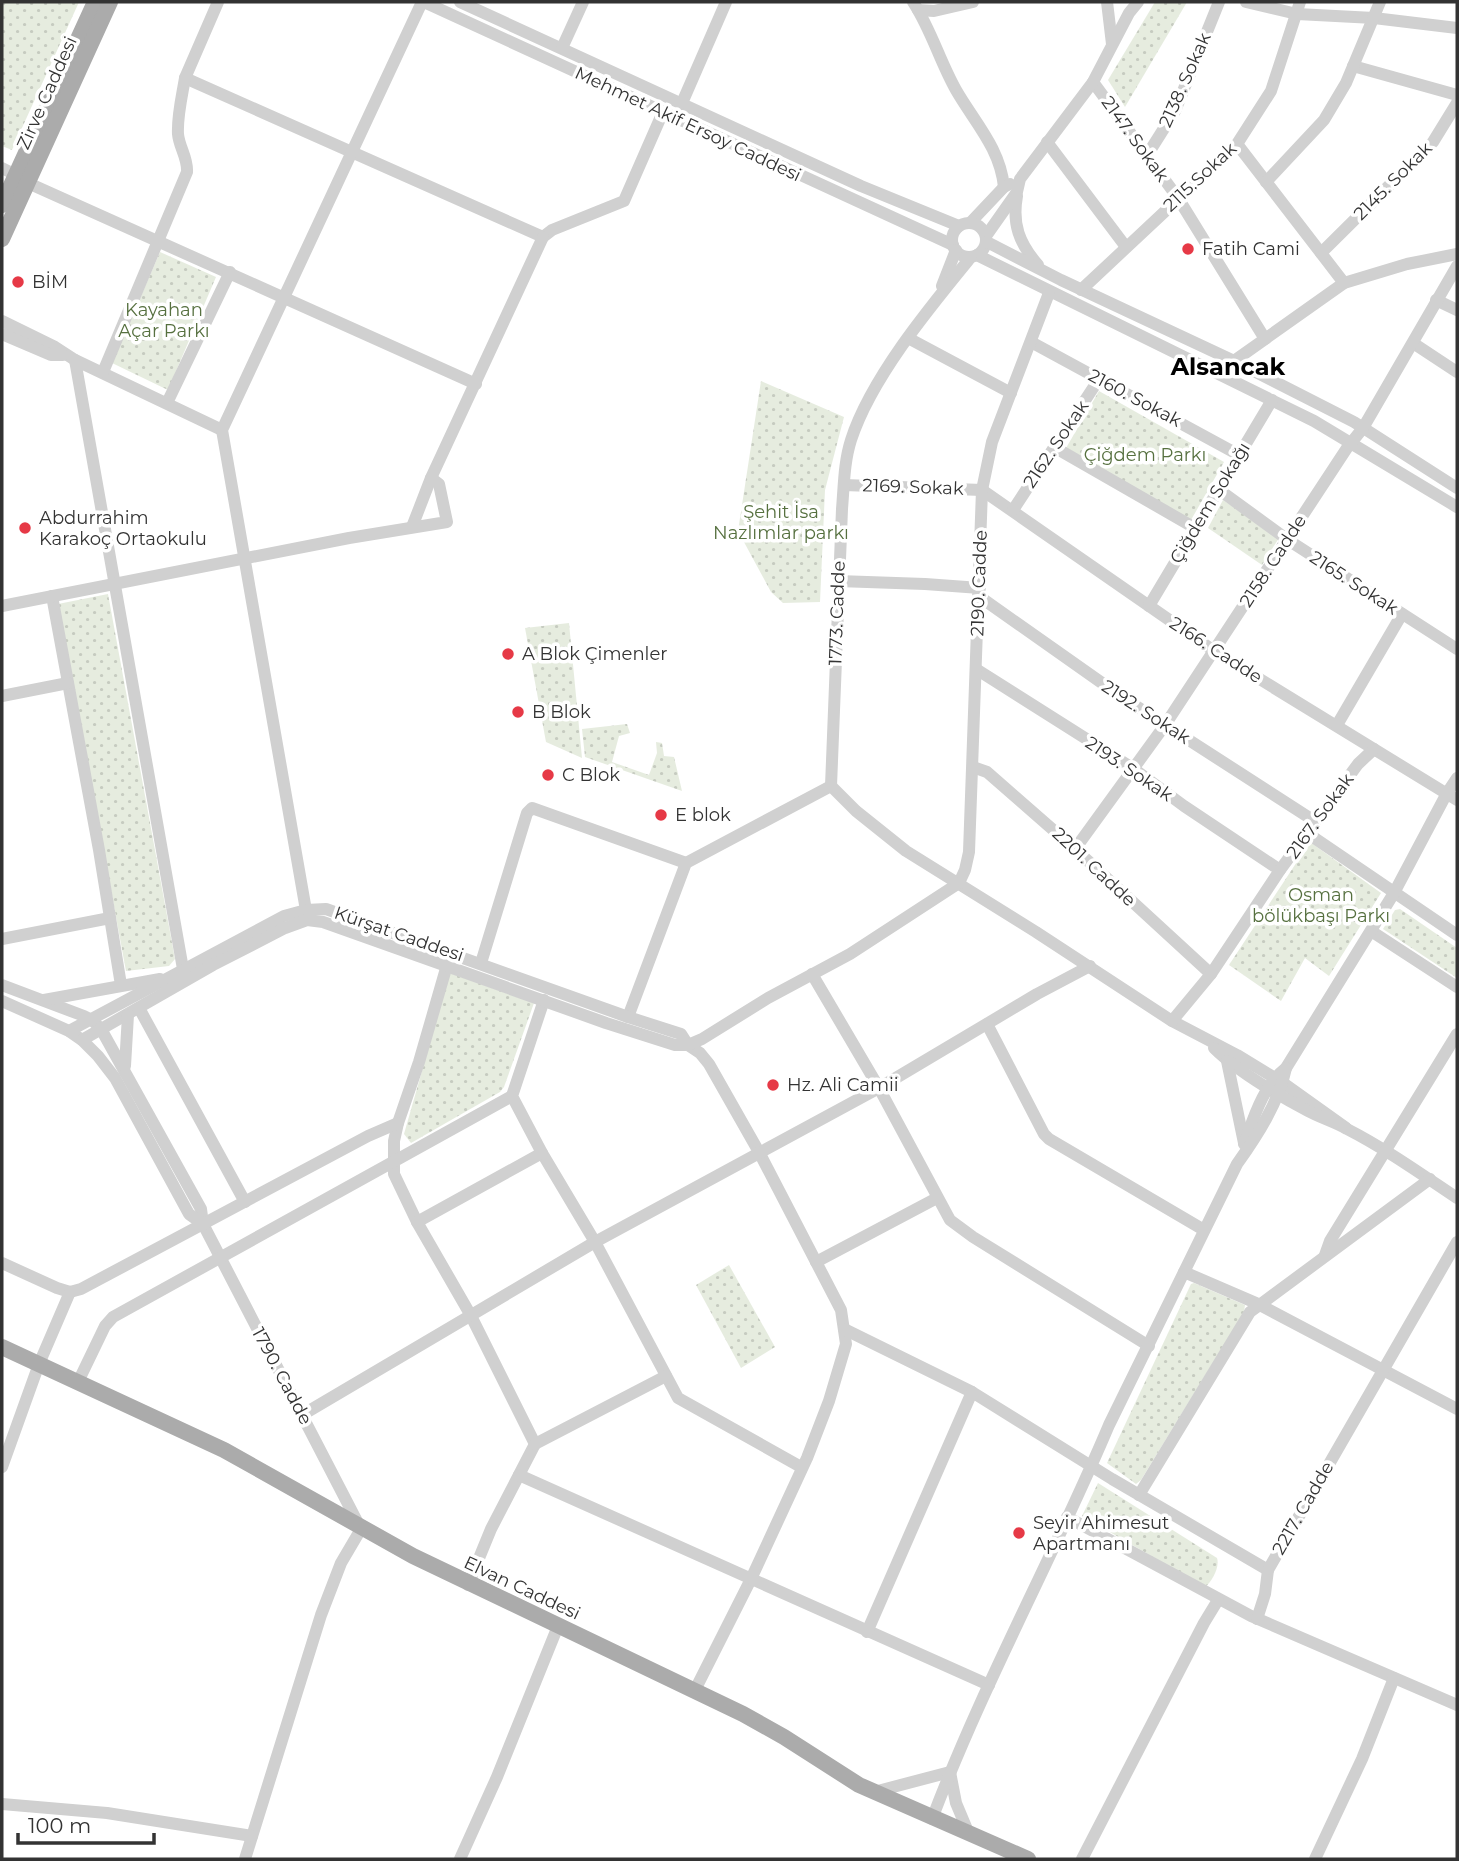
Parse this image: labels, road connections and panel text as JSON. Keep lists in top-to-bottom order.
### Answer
{
  "streets": {
    "main road": ["Zirve Caddesi", "Elvan Caddesi"],
    "street": [
      "2138. Sokak",
      "Mehmet Akif Ersoy Caddesi",
      "2147. Sokak",
      "2115.Sokak",
      "2145. Sokak",
      "2160. Sokak",
      "2162. Sokak",
      "2169. Sokak",
      "Çiğdem Sokağı",
      "2158. Cadde",
      "2190. Cadde",
      "2165. Sokak",
      "1773. Cadde",
      "2166. Cadde",
      "2192. Sokak",
      "2193. Sokak",
      "2167. Sokak",
      "2201. Cadde",
      "Kürşat Caddesi",
      "1790. Cadde",
      "2217. Cadde"
    ]
  },
  "crossings": [
    ["2138. Sokak", "2147. Sokak"],
    ["2147. Sokak", "2115.Sokak"],
    ["2160. Sokak", "2162. Sokak"],
    ["2160. Sokak", "Çiğdem Sokağı"],
    ["2160. Sokak", "2190. Cadde"],
    ["2162. Sokak", "2166. Cadde"],
    ["2169. Sokak", "2190. Cadde"],
    ["2169. Sokak", "1773. Cadde"],
    ["2169. Sokak", "2166. Cadde"],
    ["Çiğdem Sokağı", "2165. Sokak"],
    ["Çiğdem Sokağı", "2166. Cadde"],
    ["2158. Cadde", "2165. Sokak"],
    ["2158. Cadde", "2166. Cadde"],
    ["2158. Cadde", "2192. Sokak"],
    ["2158. Cadde", "2193. Sokak"],
    ["2158. Cadde", "2201. Cadde"],
    ["2190. Cadde", "2166. Cadde"],
    ["2190. Cadde", "2192. Sokak"],
    ["2190. Cadde", "2193. Sokak"],
    ["2190. Cadde", "2201. Cadde"],
    ["2166. Cadde", "2167. Sokak"],
    ["2192. Sokak", "2167. Sokak"],
    ["2193. Sokak", "2167. Sokak"],
    ["2167. Sokak", "2201. Cadde"],
    ["Kürşat Caddesi", "1790. Cadde"],
    ["1790. Cadde", "Elvan Caddesi"]
  ],
  "districts": ["Alsancak"],
  "parks": [
    "Kayahan Açar Parkı",
    "Çiğdem Parkı",
    "Şehit İsa Nazlımlar parkı",
    "Osman bölükbaşı Parkı"
  ],
  "places": [
    "Fatih Cami",
    "BİM",
    "Abdurrahim Karakoç Ortaokulu",
    "A Blok Çimenler",
    "B Blok",
    "C Blok",
    "E blok",
    "Hz. Ali Camii",
    "Seyir Ahimesut Apartmanı"
  ],
  "scale_bar": "100 m"
}
